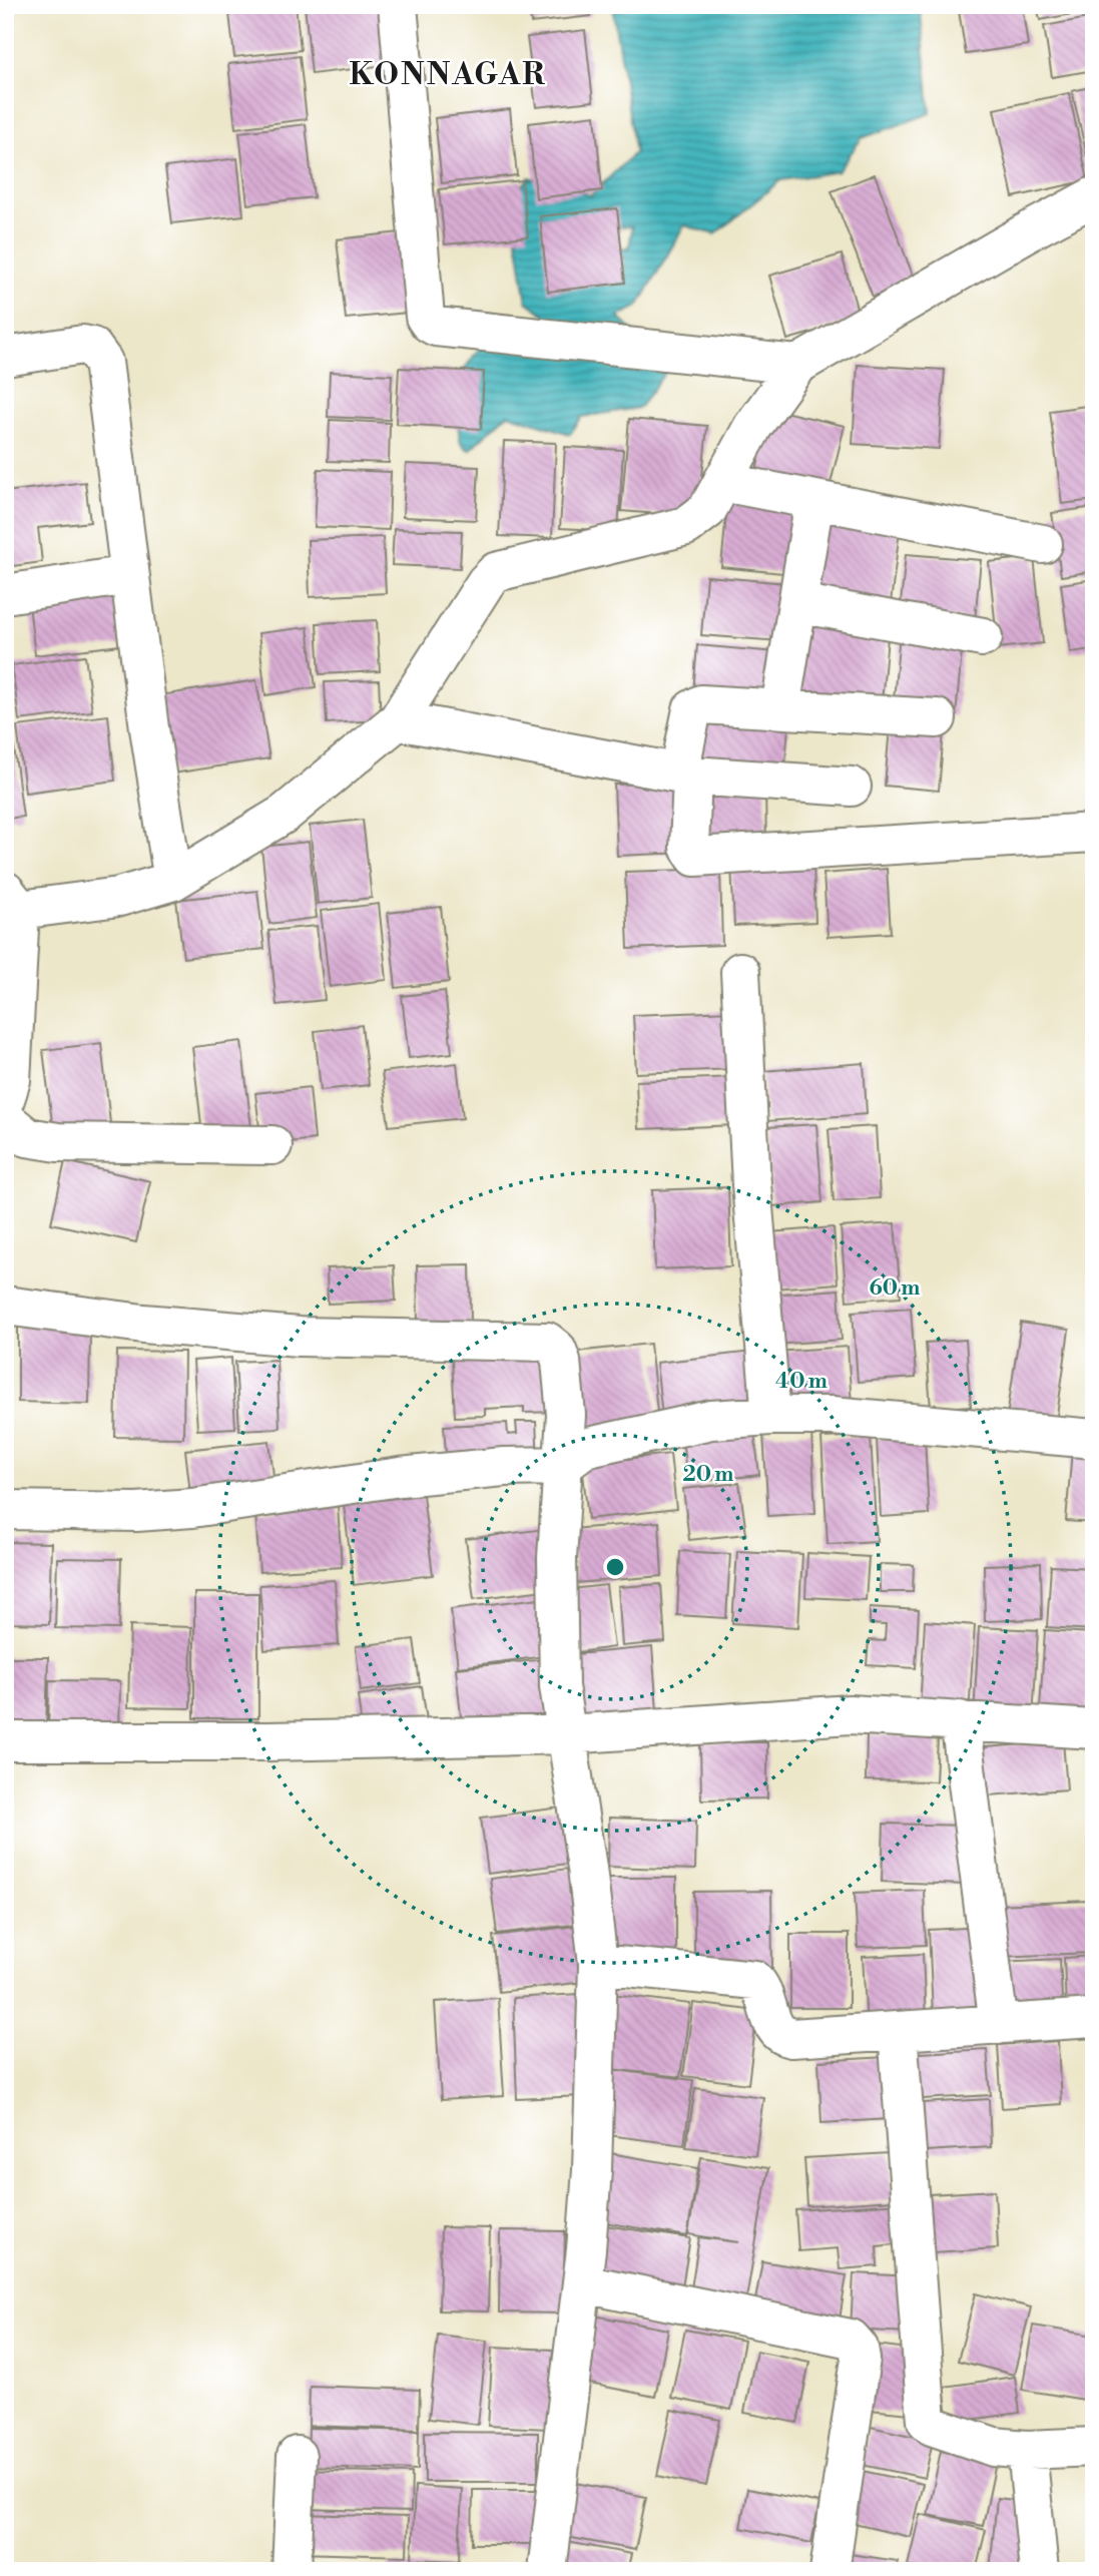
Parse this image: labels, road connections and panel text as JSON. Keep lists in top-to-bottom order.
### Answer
{
  "districts": ["KONNAGAR"],
  "rings": ["60 m", "40 m", "20 m"]
}
